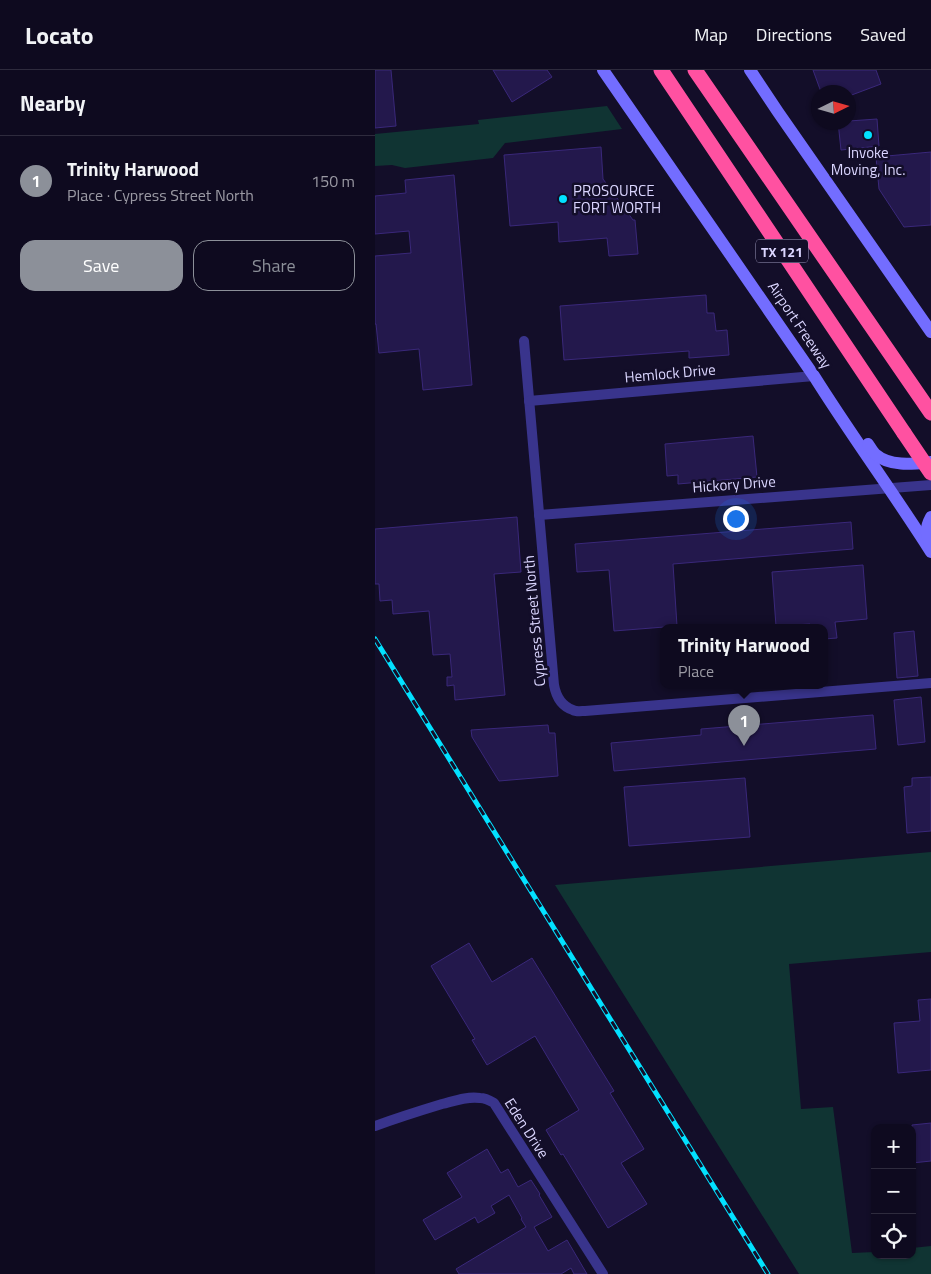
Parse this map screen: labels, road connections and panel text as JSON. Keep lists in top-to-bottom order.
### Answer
{
  "streets": {
    "highway": ["TX 121", "Airport Freeway"],
    "street": [
      "Hemlock Drive",
      "Hickory Drive",
      "Cypress Street North",
      "Eden Drive"
    ]
  },
  "crossings": [
    ["Airport Freeway", "Hemlock Drive"],
    ["Airport Freeway", "Hickory Drive"],
    ["Hemlock Drive", "Cypress Street North"],
    ["Hickory Drive", "Cypress Street North"]
  ],
  "places": ["Invoke Moving, Inc.", "PROSOURCE FORT WORTH"],
  "north": "right",
  "page": {
    "header": "Locato",
    "nav": ["Map", "Directions", "Saved"],
    "heading": "Nearby",
    "list": [
      {
        "mark": "1",
        "name": "Trinity Harwood",
        "note": "Place · Cypress Street North",
        "value": "150 m"
      }
    ],
    "buttons": ["Save", "Share"],
    "popup": ["Trinity Harwood", "Place"],
    "pins": "1",
    "map_buttons": ["+", "−"]
  }
}
